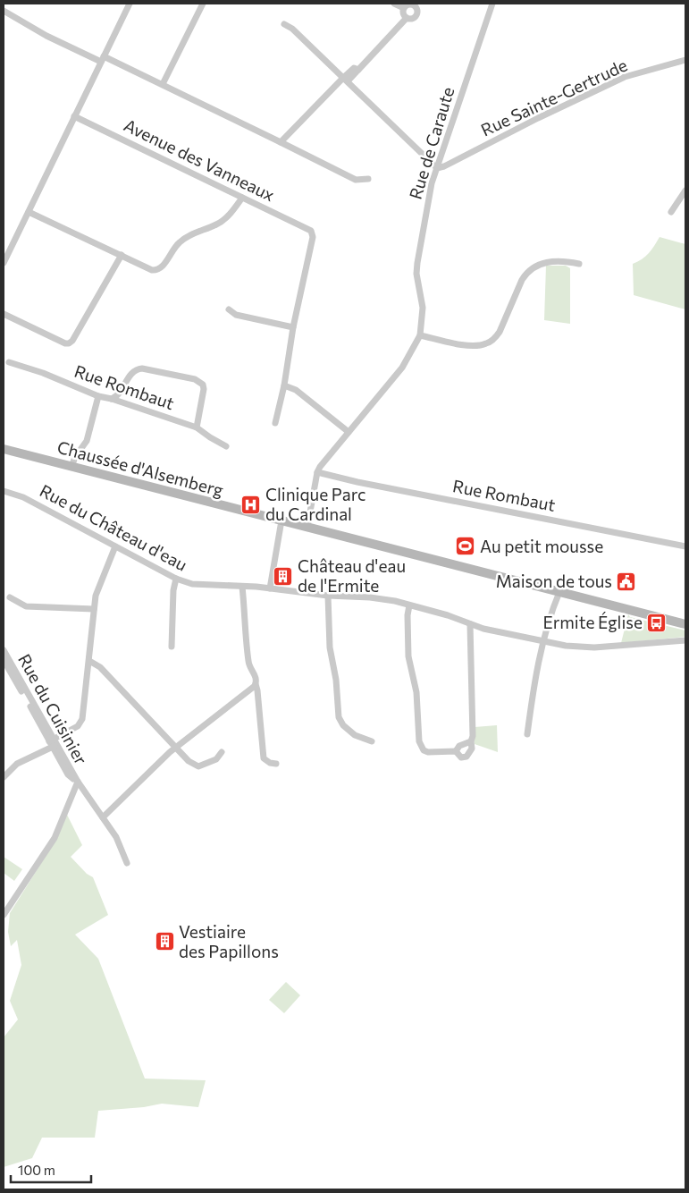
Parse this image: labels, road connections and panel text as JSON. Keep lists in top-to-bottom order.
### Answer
{
  "streets": {
    "main road": ["Chaussée d'Alsemberg"],
    "street": [
      "Rue Sainte-Gertrude",
      "Rue de Caraute",
      "Avenue des Vanneaux",
      "Rue Rombaut",
      "Rue du Château d'eau",
      "Rue du Cuisinier"
    ]
  },
  "crossings": [
    ["Rue Sainte-Gertrude", "Rue de Caraute"],
    ["Rue de Caraute", "Rue Rombaut"],
    ["Rue de Caraute", "Chaussée d'Alsemberg"]
  ],
  "places": {
    "hospital": ["Clinique Parc du Cardinal"],
    "sports": ["Au petit mousse"],
    "building": ["Château d'eau de l'Ermite", "Vestiaire des Papillons"],
    "public building": ["Maison de tous"],
    "bus stop": ["Ermite Église"]
  },
  "scale_bar": "100 m"
}
